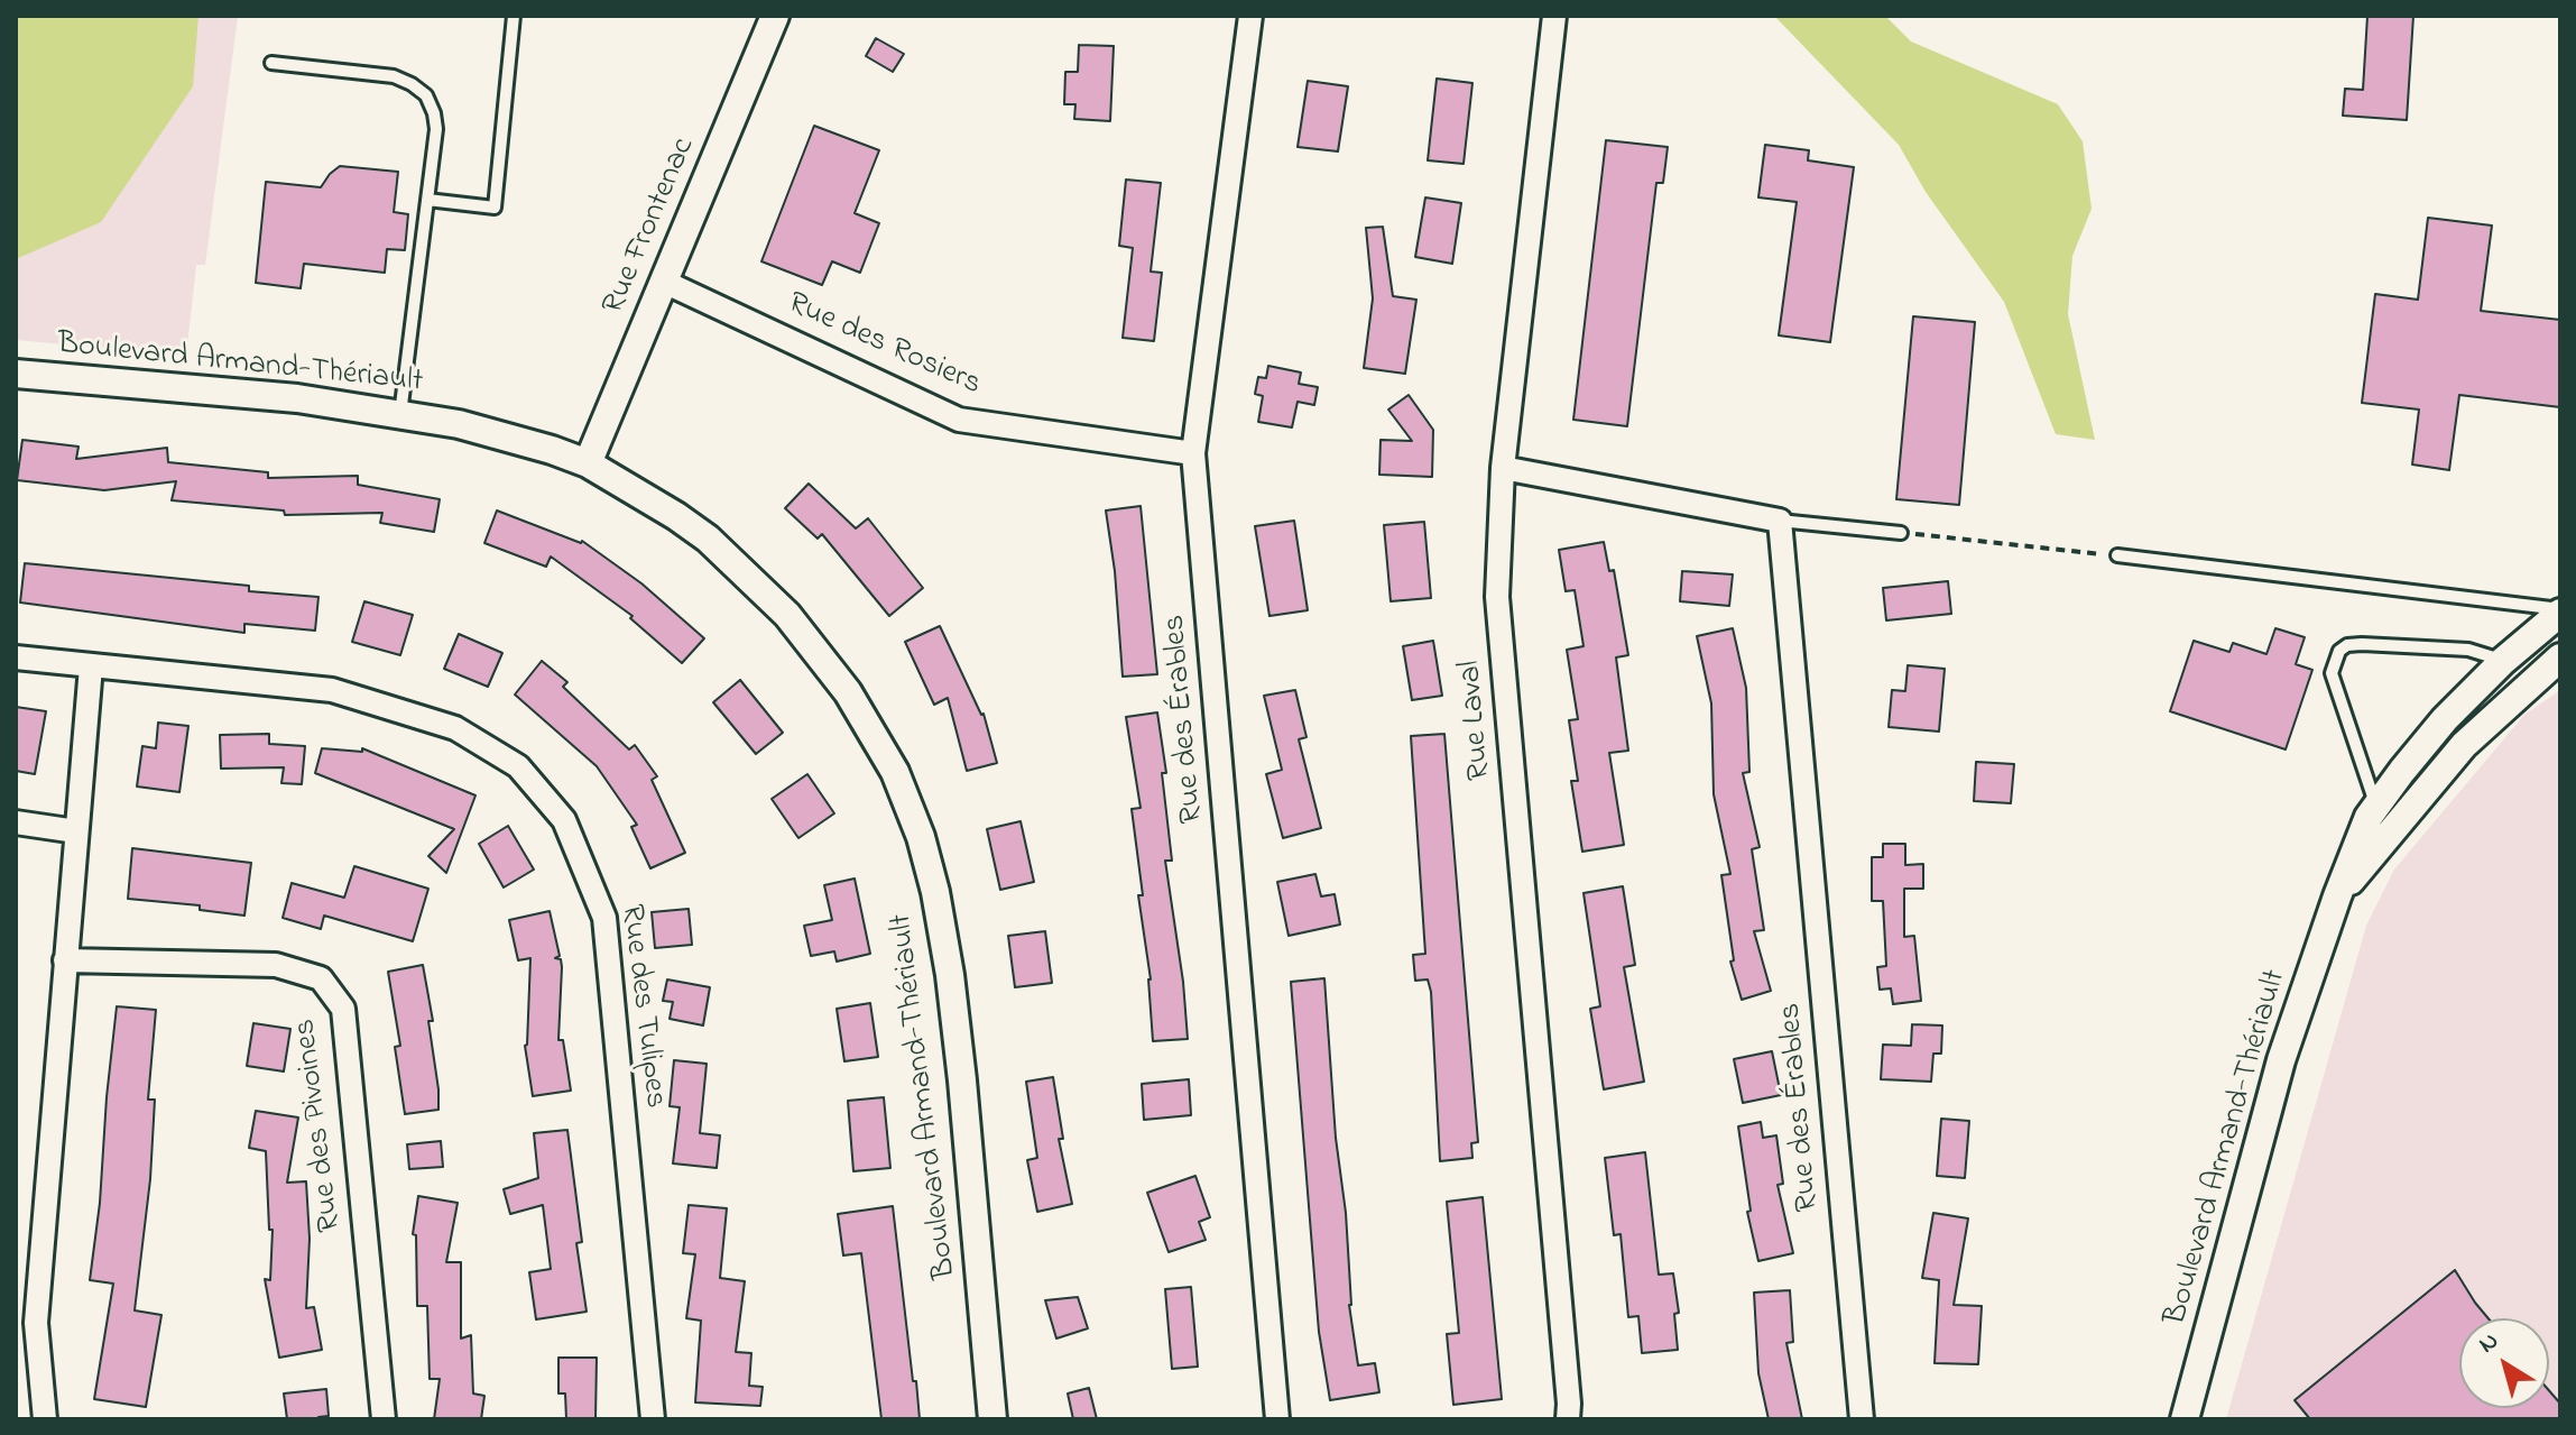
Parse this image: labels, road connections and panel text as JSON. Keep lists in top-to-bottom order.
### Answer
{
  "streets": {
    "street": [
      "Rue Frontenac",
      "Rue des Rosiers",
      "Boulevard Armand-Thériault",
      "Rue des Érables",
      "Rue Laval",
      "Rue des Tulipes",
      "Rue des Pivoines"
    ]
  },
  "crossings": [
    ["Rue Frontenac", "Rue des Rosiers"],
    ["Rue Frontenac", "Boulevard Armand-Thériault"],
    ["Rue des Rosiers", "Rue des Érables"]
  ],
  "north": "top left"
}
